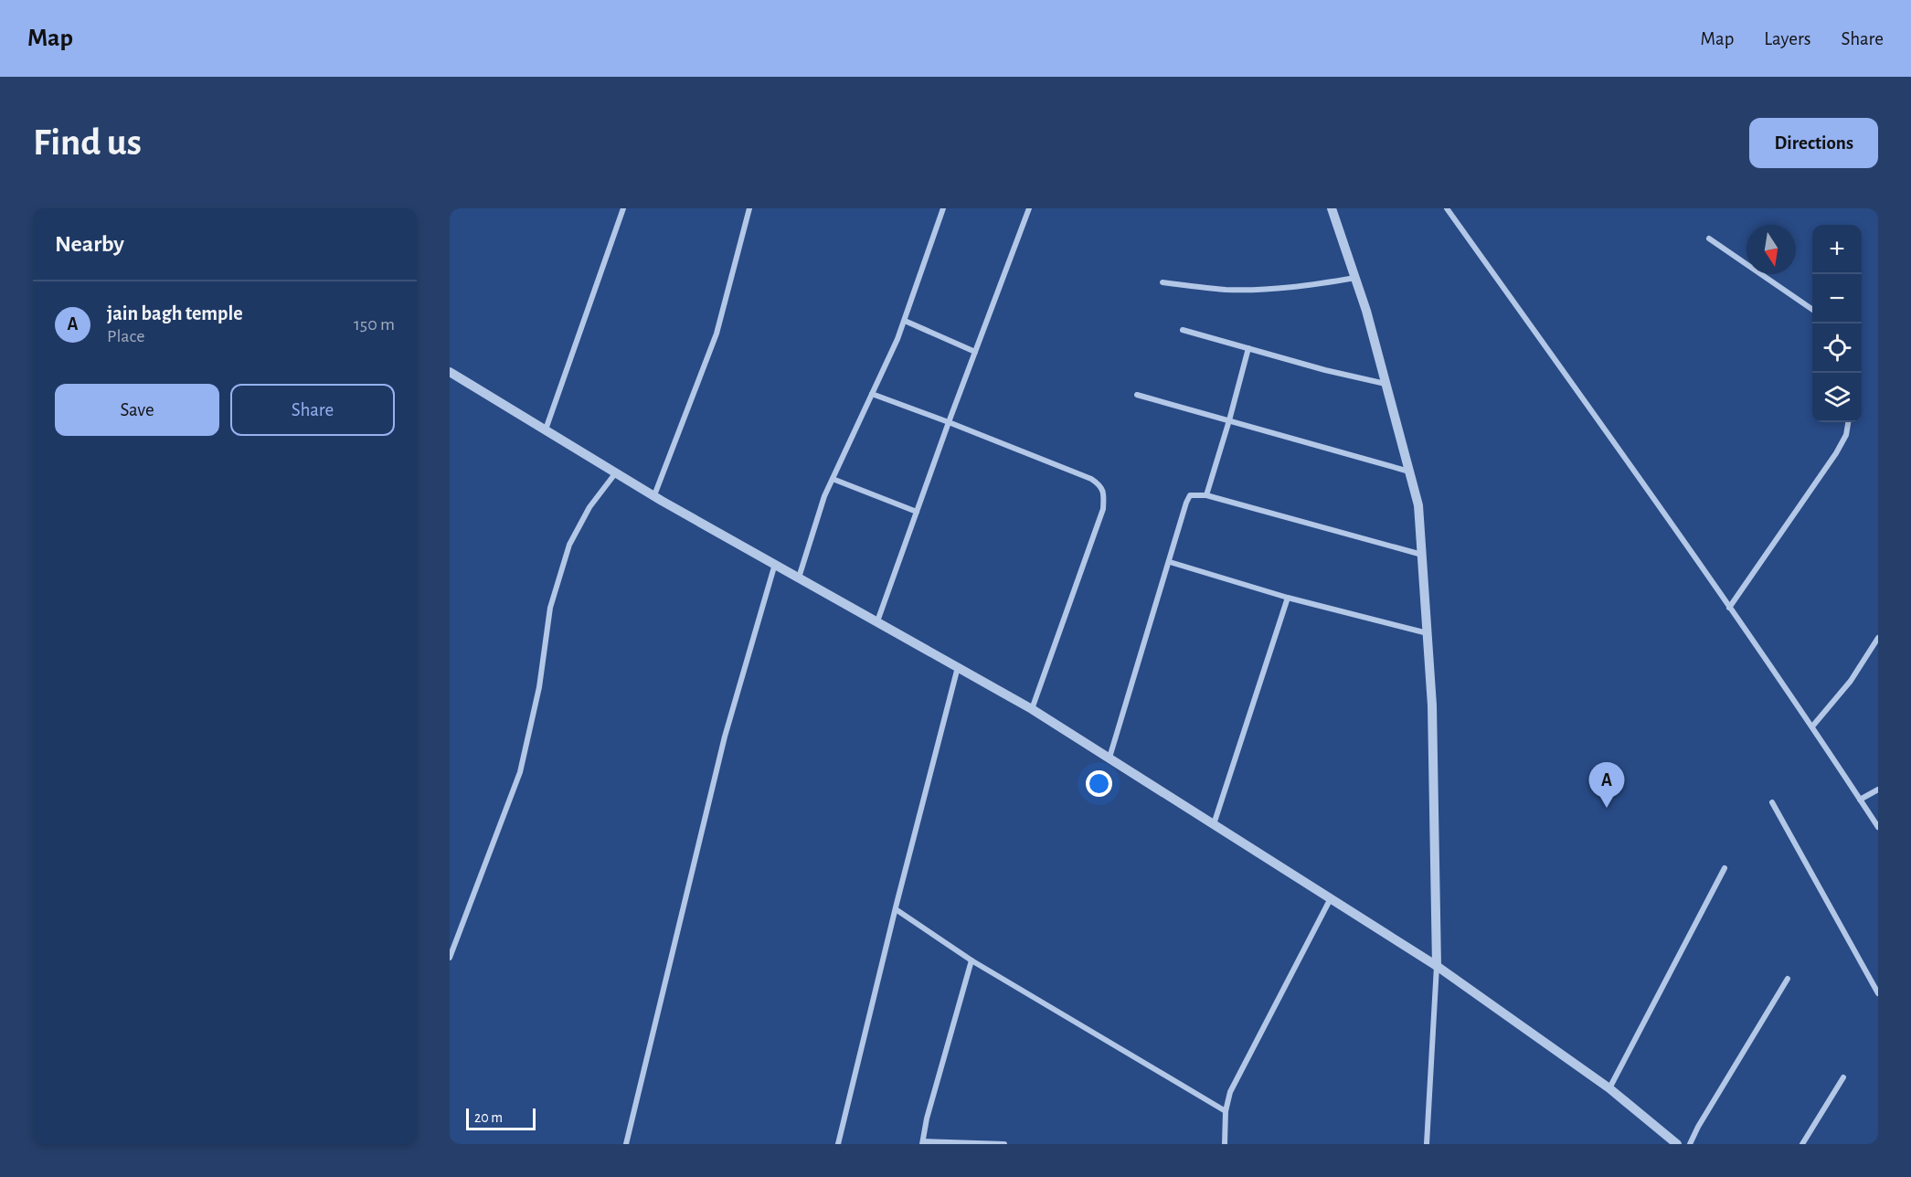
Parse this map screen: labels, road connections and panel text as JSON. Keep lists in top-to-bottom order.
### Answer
{
  "scale_bar": "20 m",
  "north": "bottom",
  "page": {
    "header": "Map",
    "nav": ["Map", "Layers", "Share"],
    "buttons": [
      "Directions",
      ["Save", "Share"]
    ],
    "title": "Find us",
    "heading": "Nearby",
    "map_buttons": ["+", "−"],
    "list": [
      {
        "mark": "A",
        "name": "jain bagh temple",
        "note": "Place",
        "value": "150 m"
      }
    ],
    "pins": "A",
    "scale": "20 m"
  }
}
